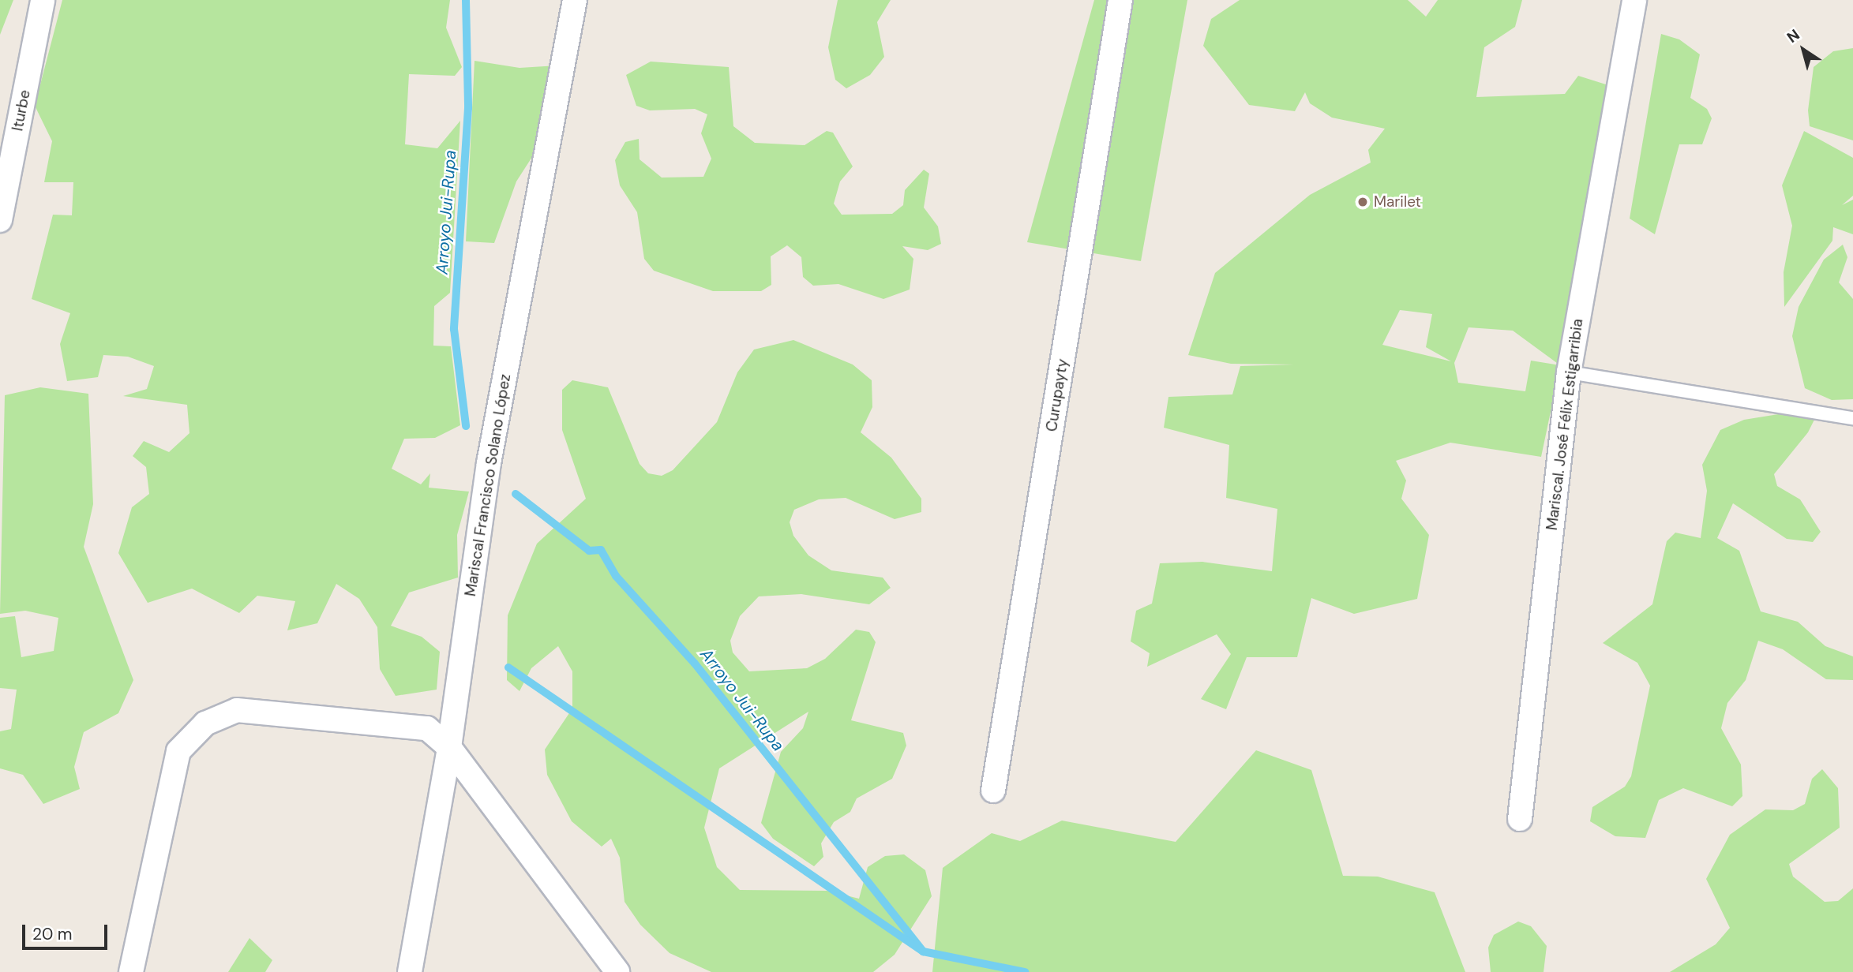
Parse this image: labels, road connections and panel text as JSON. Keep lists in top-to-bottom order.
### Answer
{
  "streets": {
    "street": [
      "Iturbe",
      "Curupayty",
      "Mariscal. José Félix Estigarribia",
      "Mariscal Francisco Solano López"
    ]
  },
  "water": ["Arroyo Jui-Rupa"],
  "places": ["Marilet"],
  "scale_bar": "20 m",
  "north": "top left"
}
